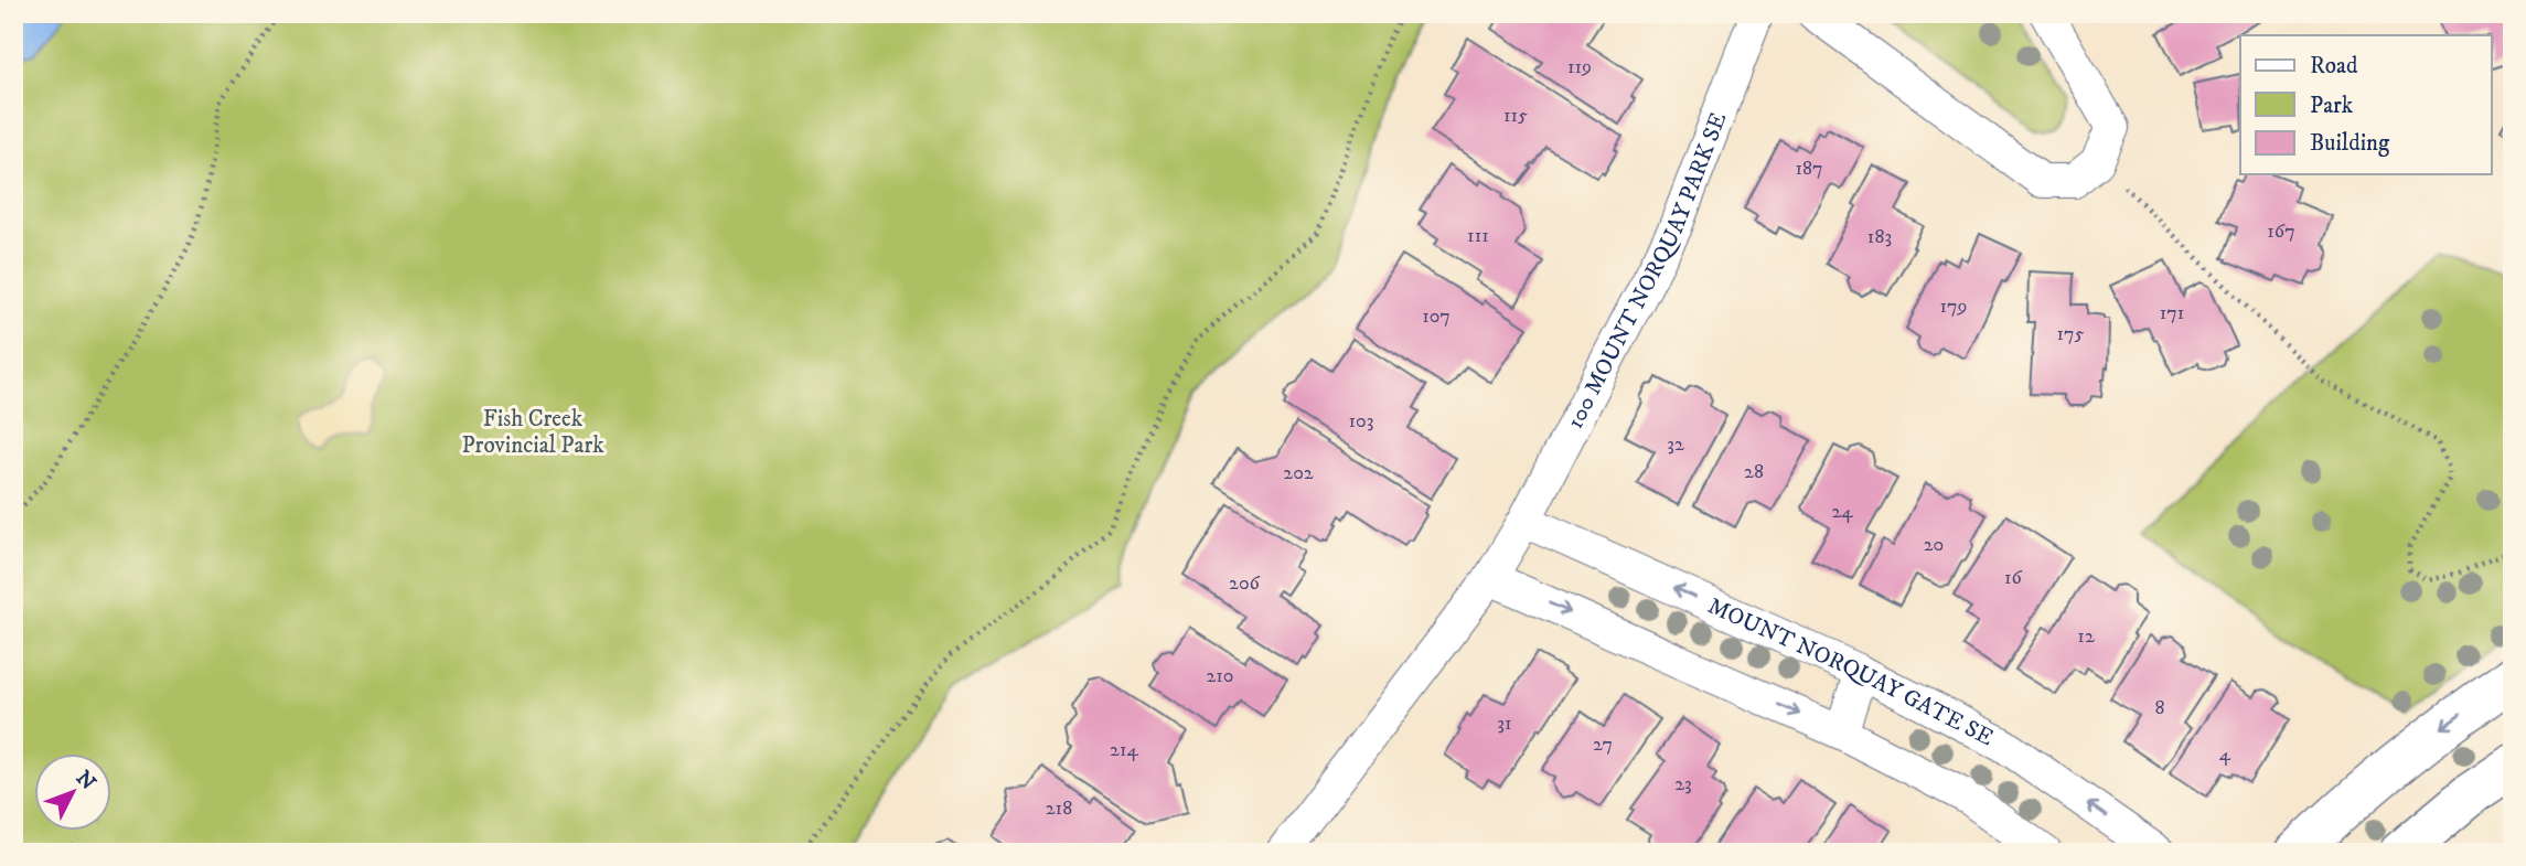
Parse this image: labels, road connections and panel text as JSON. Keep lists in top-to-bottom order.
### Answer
{
  "streets": {
    "street": ["100 MOUNT NORQUAY PARK SE", "MOUNT NORQUAY GATE SE"]
  },
  "crossings": [
    ["100 MOUNT NORQUAY PARK SE", "MOUNT NORQUAY GATE SE"]
  ],
  "parks": ["Fish Creek Provincial Park"],
  "house_numbers": [
    "119",
    "115",
    "187",
    "167",
    "111",
    "183",
    "179",
    "171",
    "107",
    "175",
    "103",
    "32",
    "28",
    "202",
    "24",
    "20",
    "16",
    "206",
    "12",
    "210",
    "8",
    "31",
    "27",
    "214",
    "4",
    "23",
    "218"
  ],
  "legend": ["Road", "Park", "Building"],
  "north": "top right"
}
